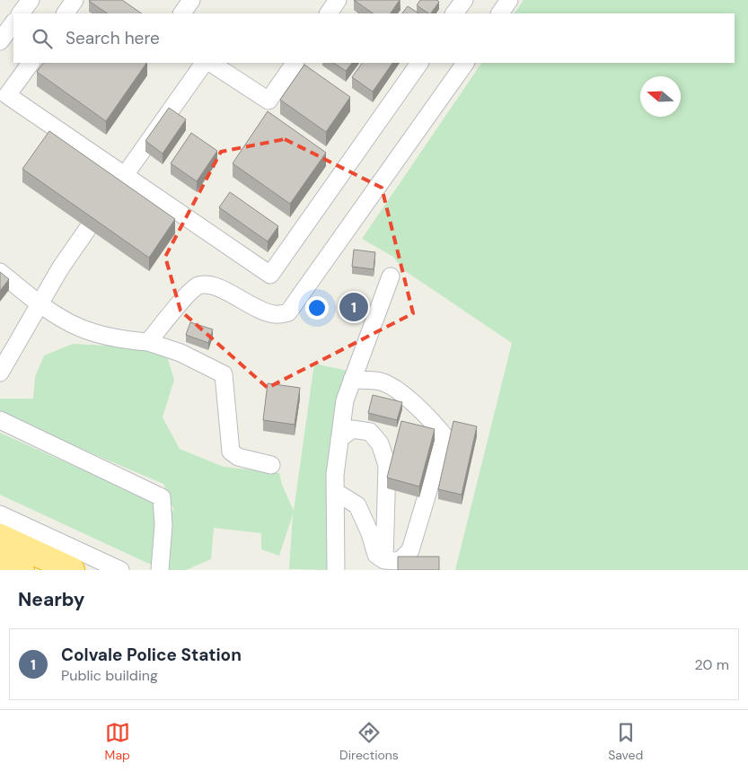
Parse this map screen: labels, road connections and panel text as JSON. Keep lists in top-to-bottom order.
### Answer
{
  "north": "left",
  "page": {
    "search": "Search here",
    "pins": "1",
    "heading": "Nearby",
    "list": [
      {
        "mark": "1",
        "name": "Colvale Police Station",
        "note": "Public building",
        "value": "20 m"
      }
    ],
    "nav": ["Map", "Directions", "Saved"]
  }
}
